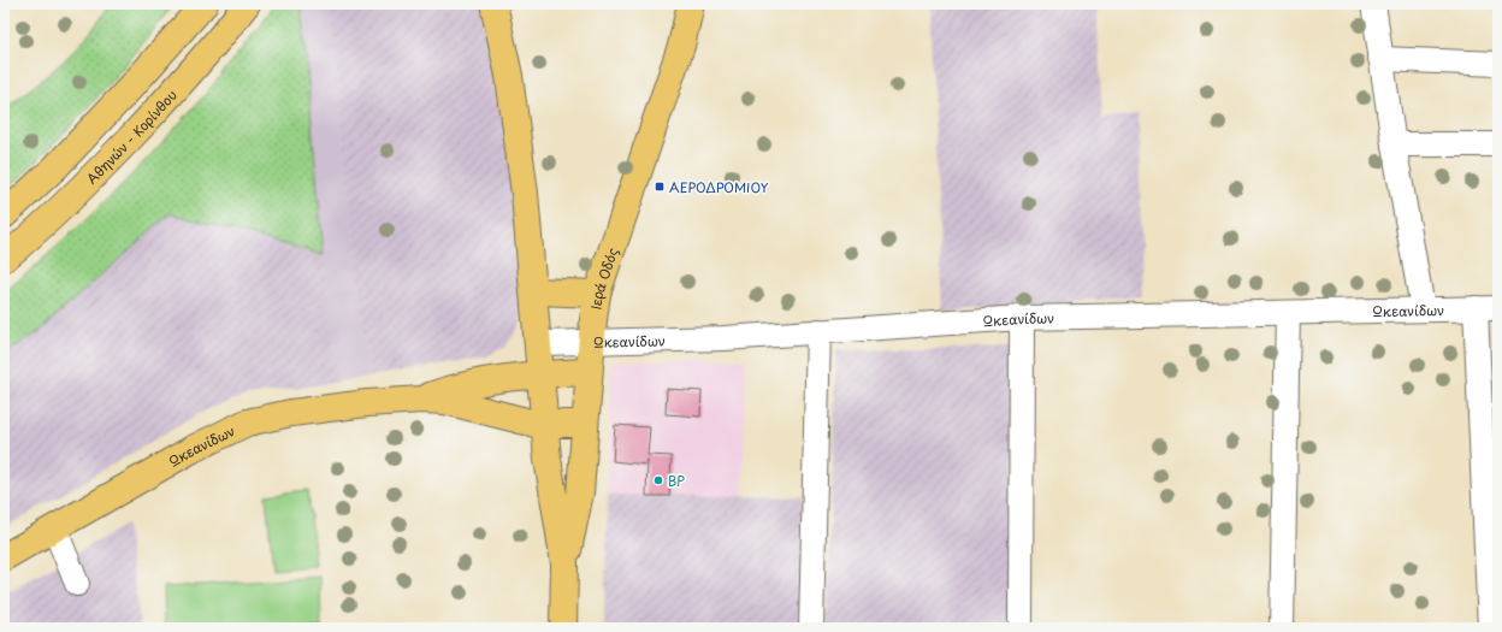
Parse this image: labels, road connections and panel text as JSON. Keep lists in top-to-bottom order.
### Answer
{
  "streets": {
    "main road": ["Αθηνών - Κορίνθου", "Ιερά Οδός", "Ωκεανίδων"]
  },
  "crossings": [
    ["Ιερά Οδός", "Ωκεανίδων"]
  ],
  "places": {
    "transit": ["ΑΕΡΟΔΡΟΜΙΟΥ"],
    "other": ["BP"]
  }
}
